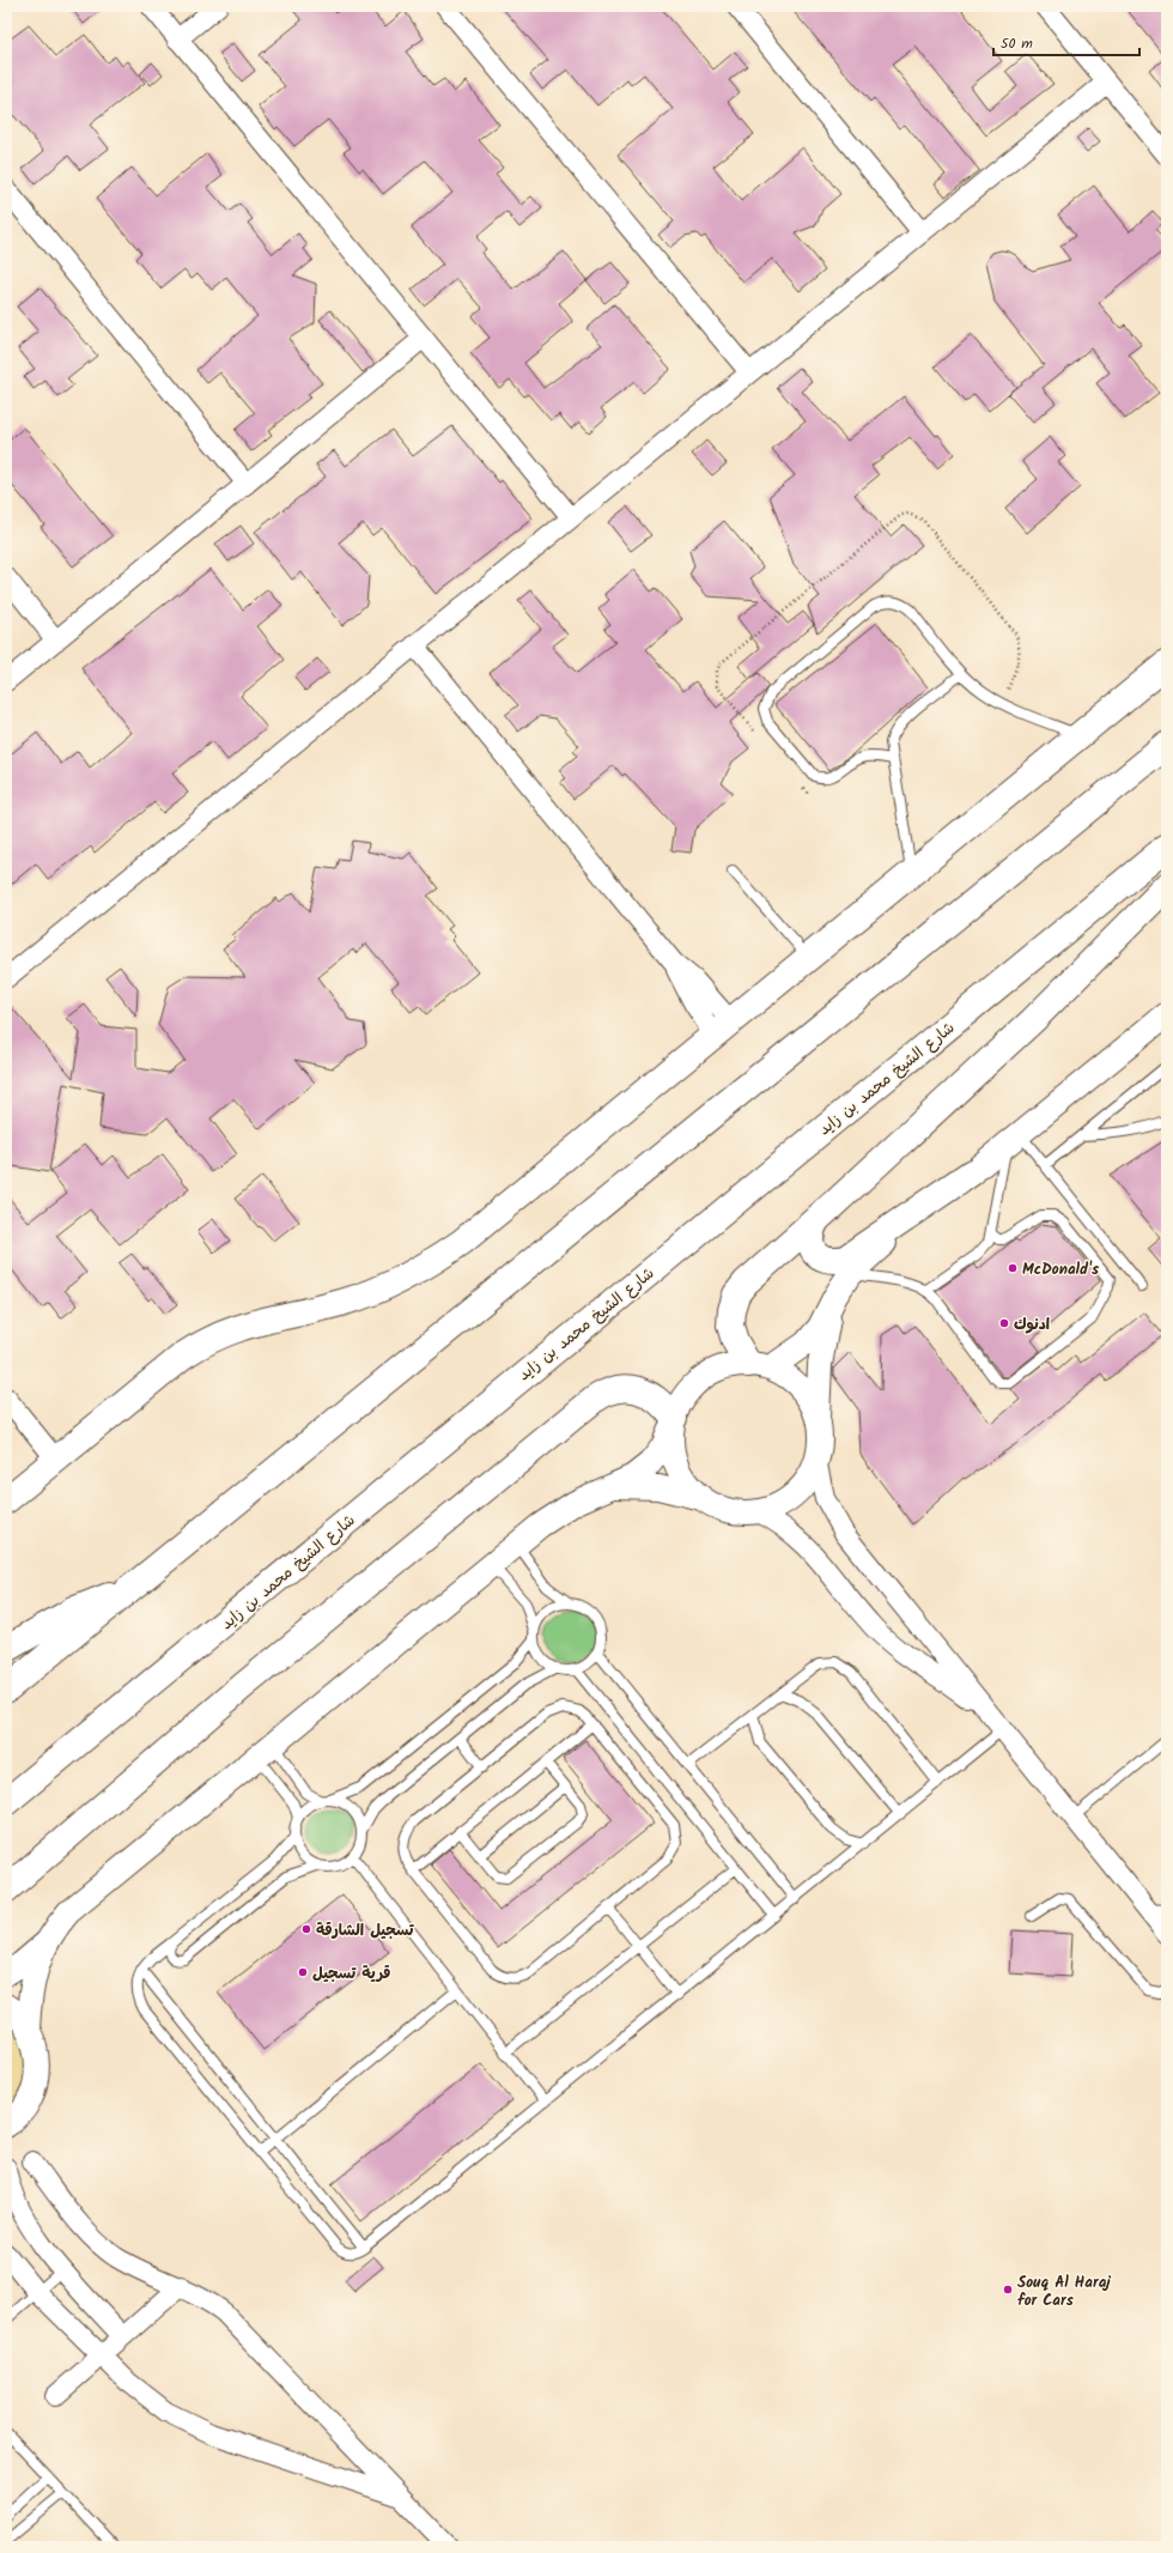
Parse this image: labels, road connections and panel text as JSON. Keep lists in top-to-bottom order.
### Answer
{
  "streets": {
    "main road": ["شارع الشيخ محمد بن زايد"]
  },
  "places": [
    "McDonald's",
    "ادنوك",
    "تسجيل الشارقة",
    "قرية تسجيل",
    "Souq Al Haraj for Cars"
  ],
  "scale_bar": "50 m"
}
